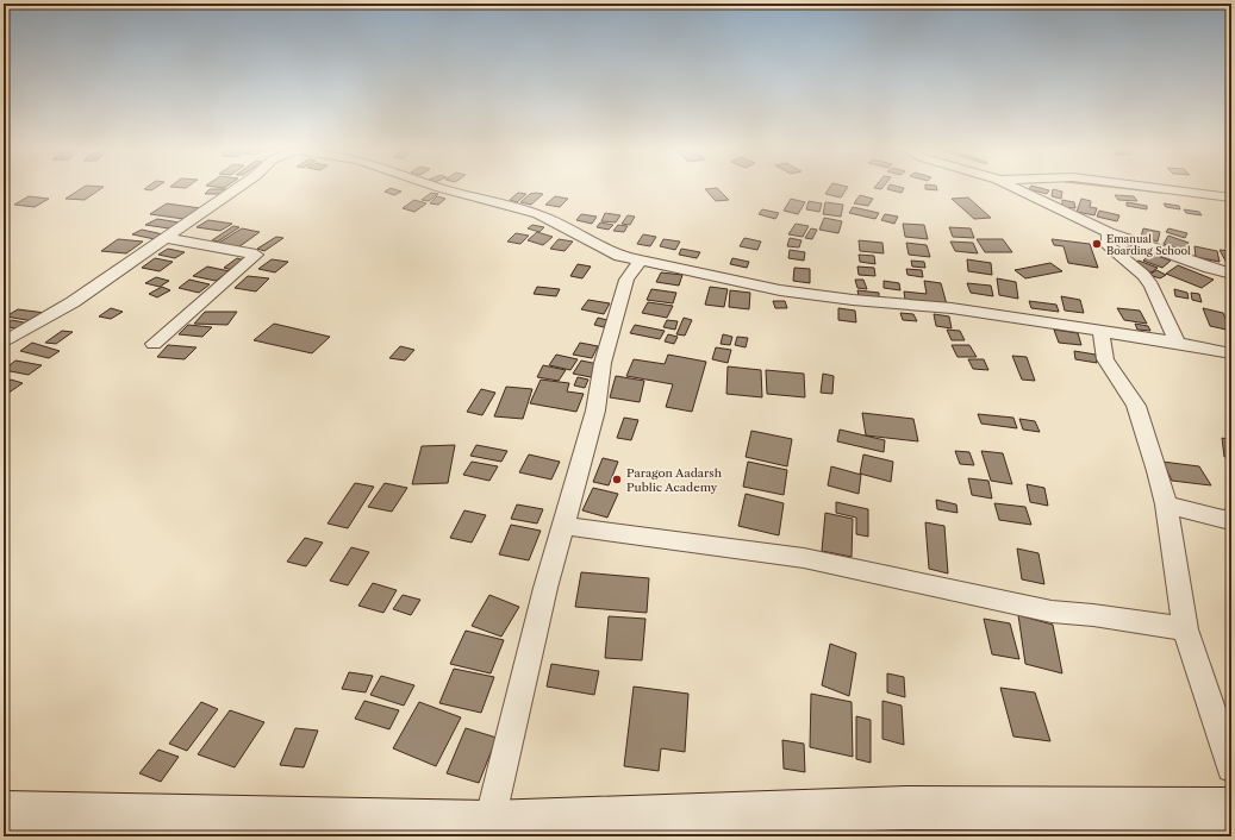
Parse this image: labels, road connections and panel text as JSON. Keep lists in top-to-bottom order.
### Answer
{
  "places": ["Emanual Boarding School", "Paragon Aadarsh Public Academy"]
}
